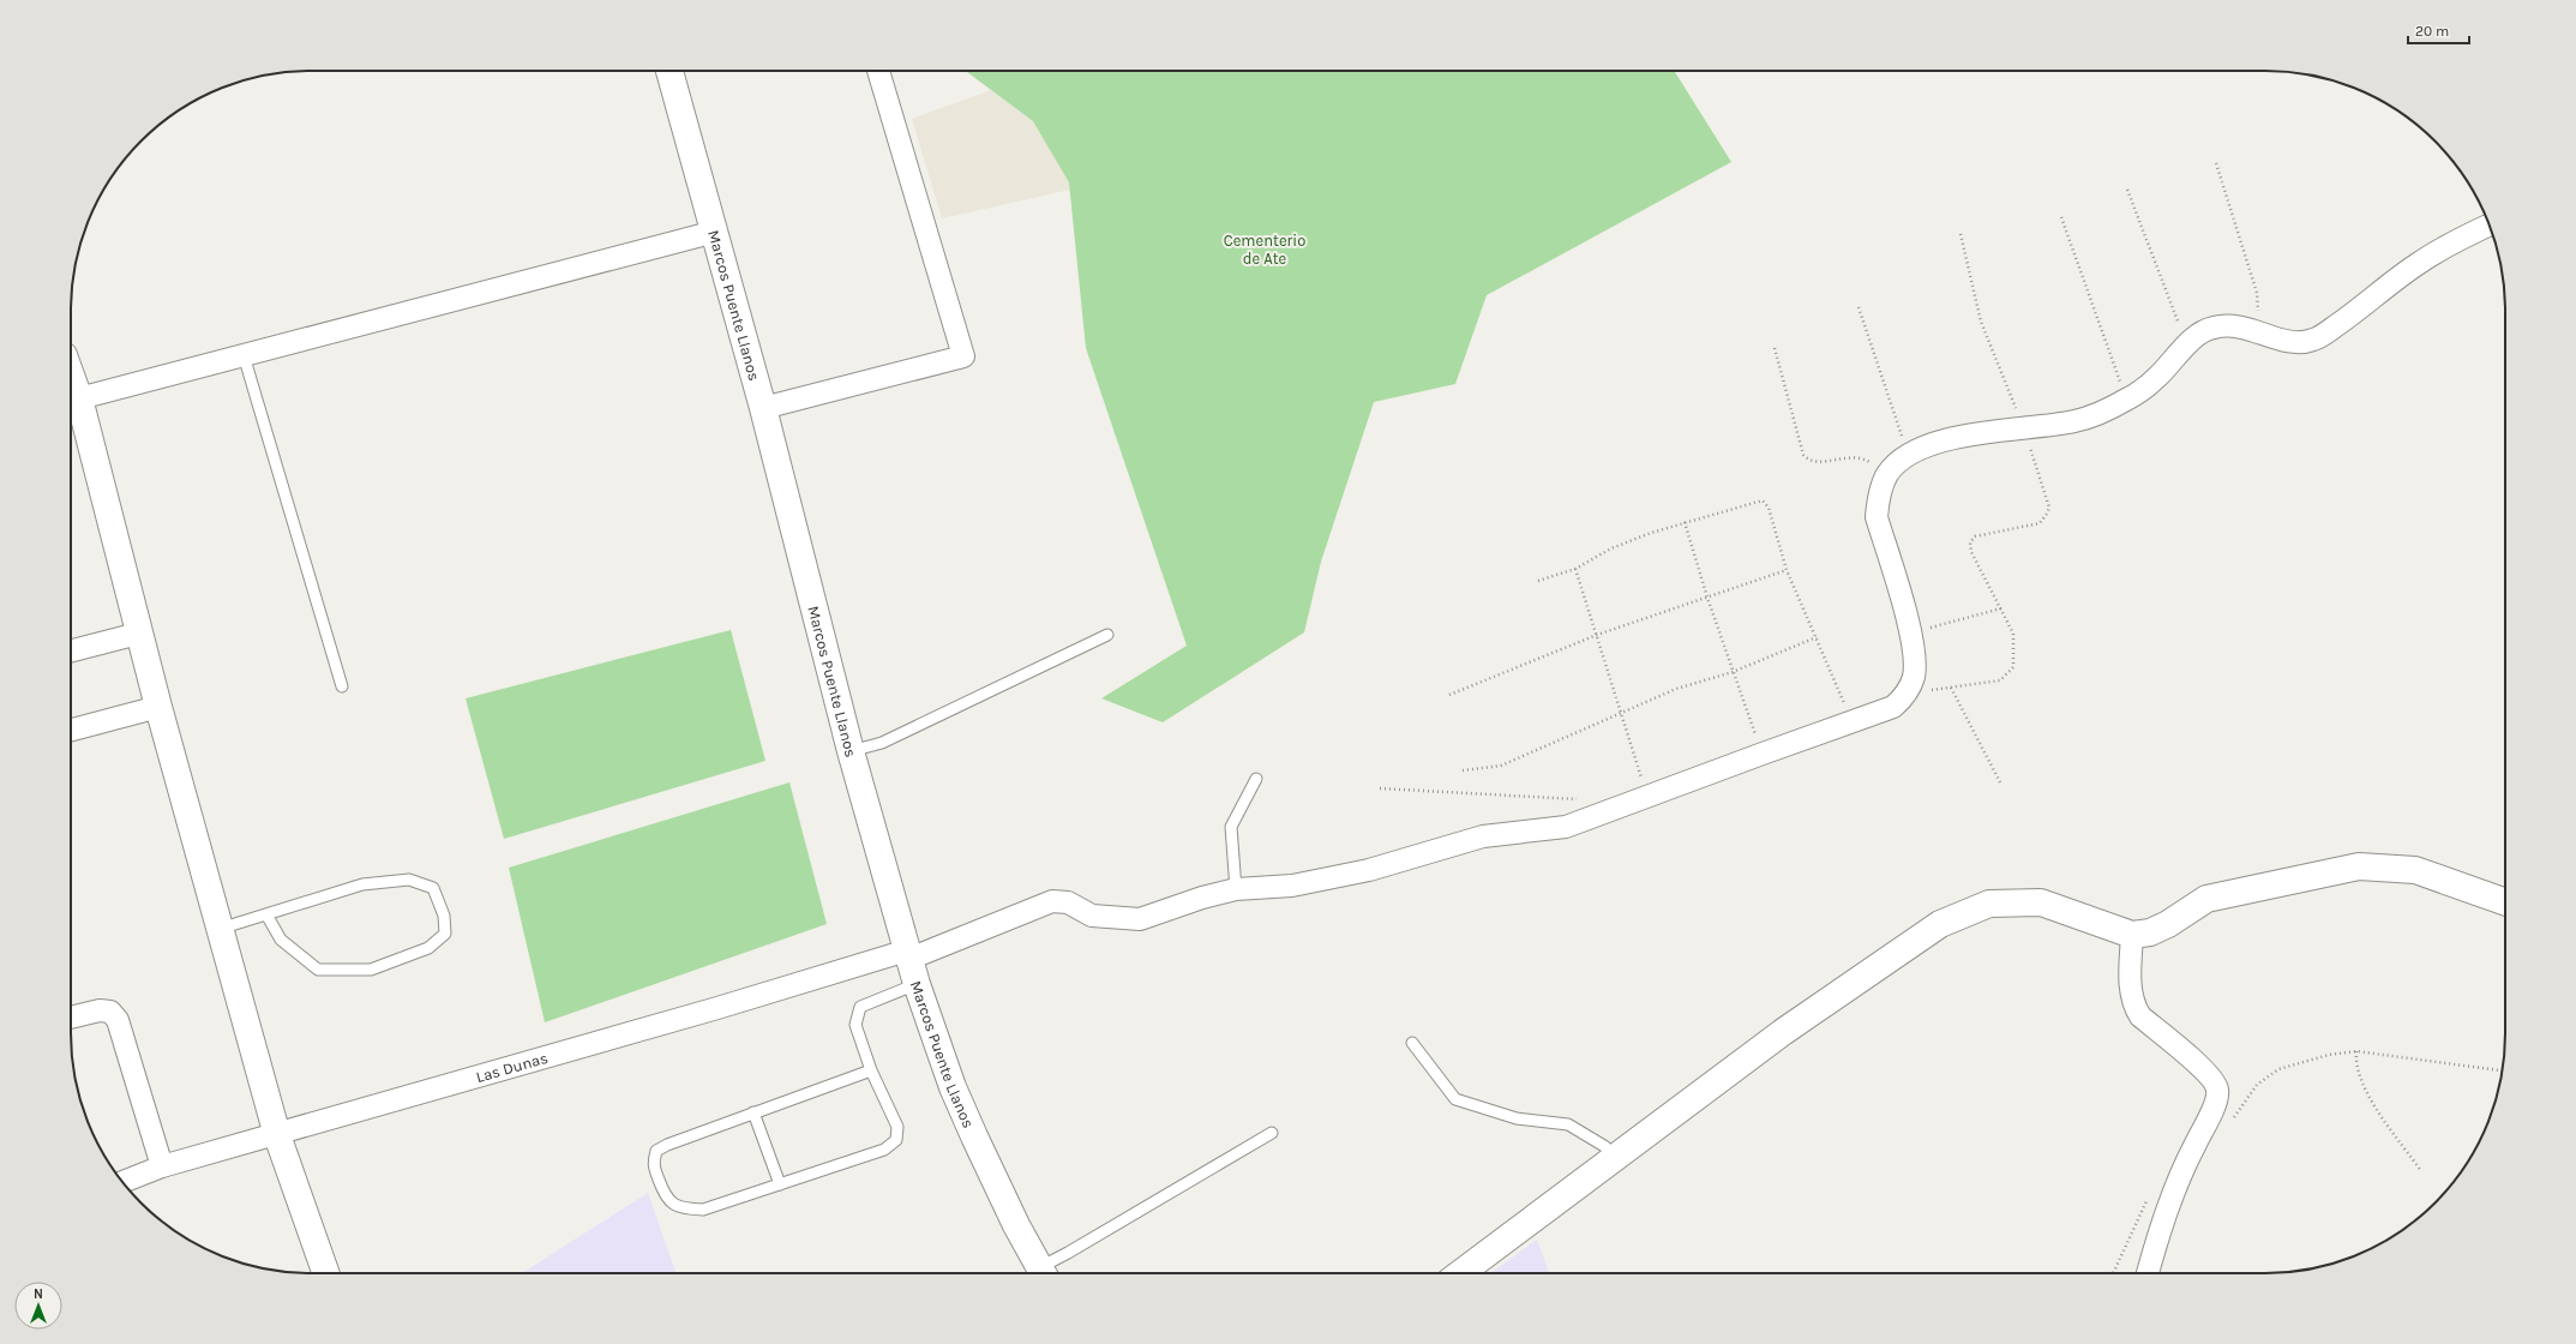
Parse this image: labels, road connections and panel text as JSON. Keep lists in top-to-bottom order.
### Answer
{
  "streets": {
    "street": ["Marcos Puente Llanos", "Las Dunas"]
  },
  "crossings": [
    ["Marcos Puente Llanos", "Las Dunas"]
  ],
  "parks": ["Cementerio de Ate"],
  "scale_bar": "20 m",
  "north": "top"
}
